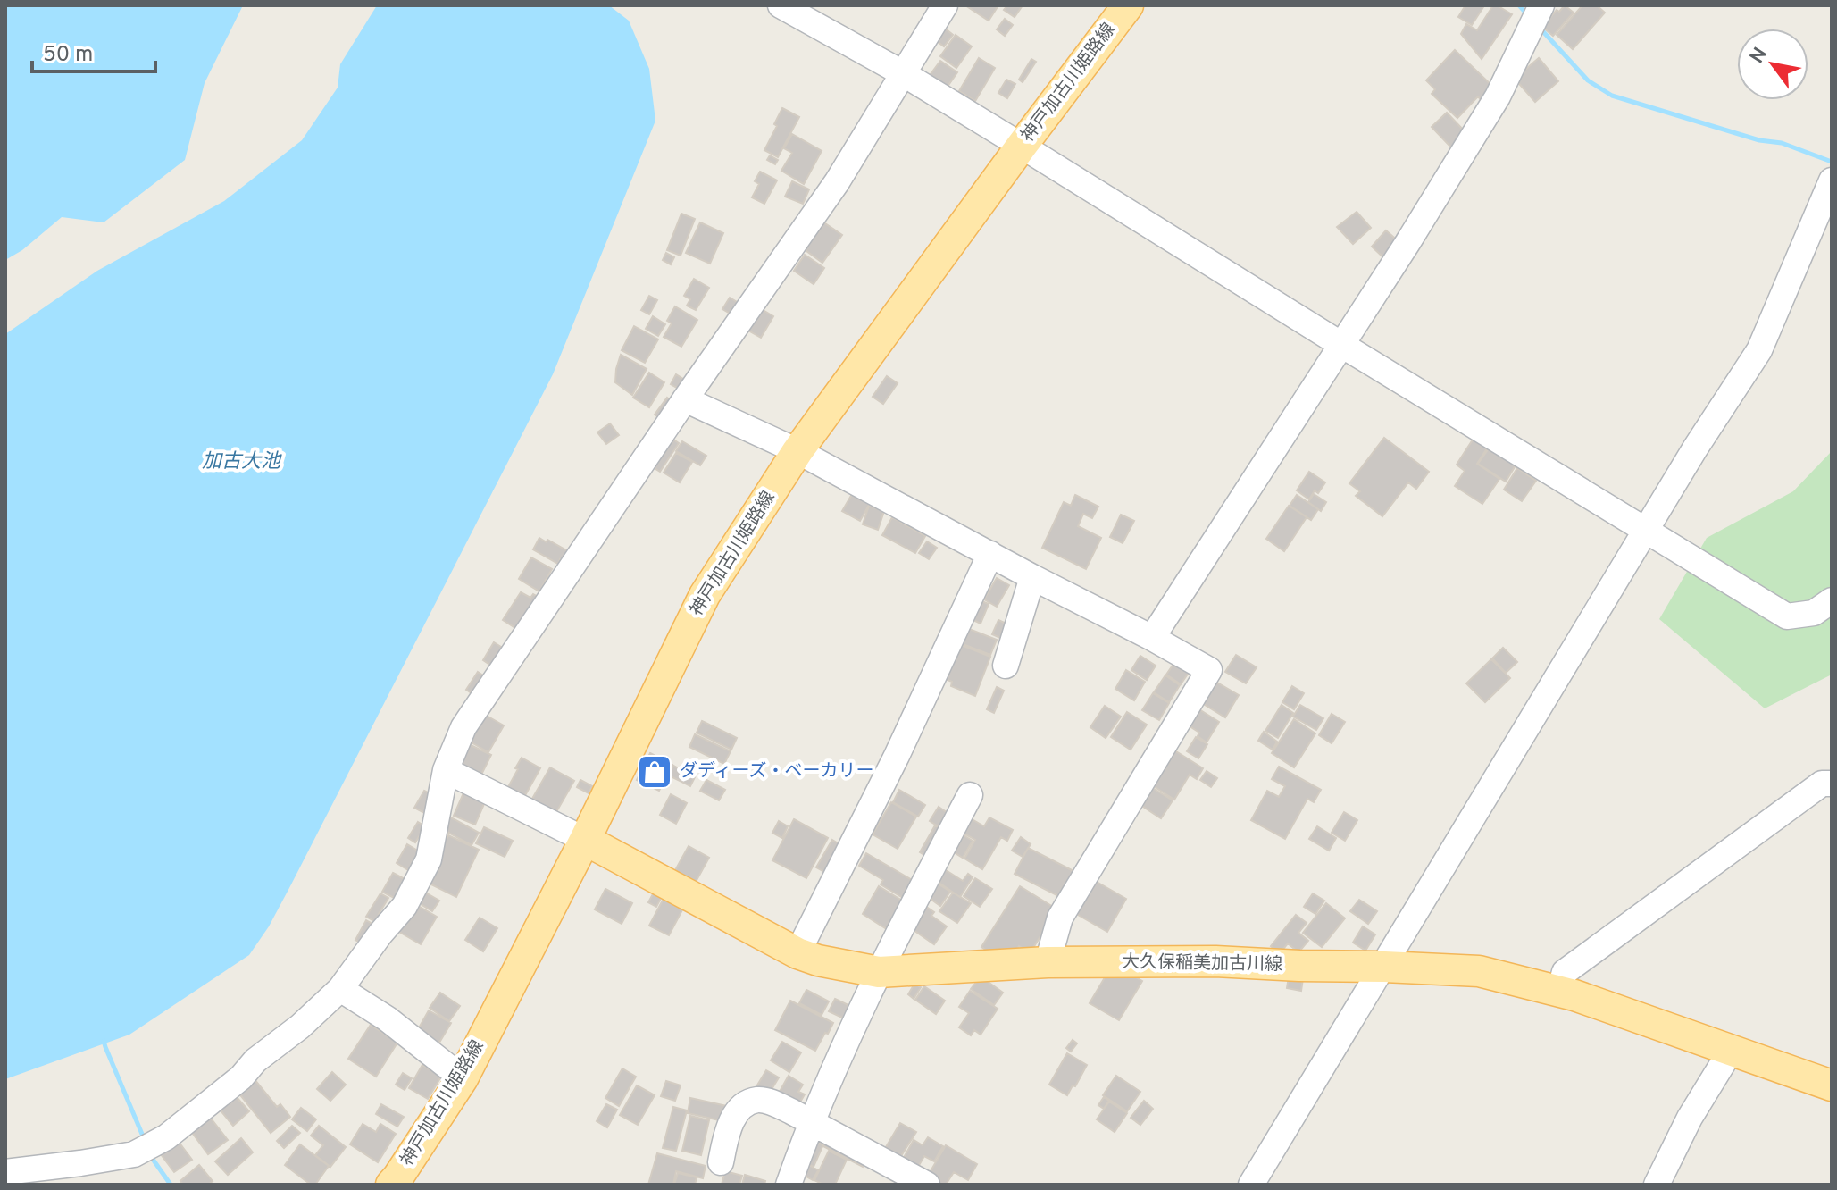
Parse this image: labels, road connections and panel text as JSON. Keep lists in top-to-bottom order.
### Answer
{
  "streets": {
    "main road": ["神戸加古川姫路線", "大久保稲美加古川線"]
  },
  "crossings": [
    ["神戸加古川姫路線", "大久保稲美加古川線"]
  ],
  "water": ["加古大池"],
  "places": {
    "shop": ["ダディーズ・ベーカリー"]
  },
  "scale_bar": "50 m",
  "north": "top left"
}
